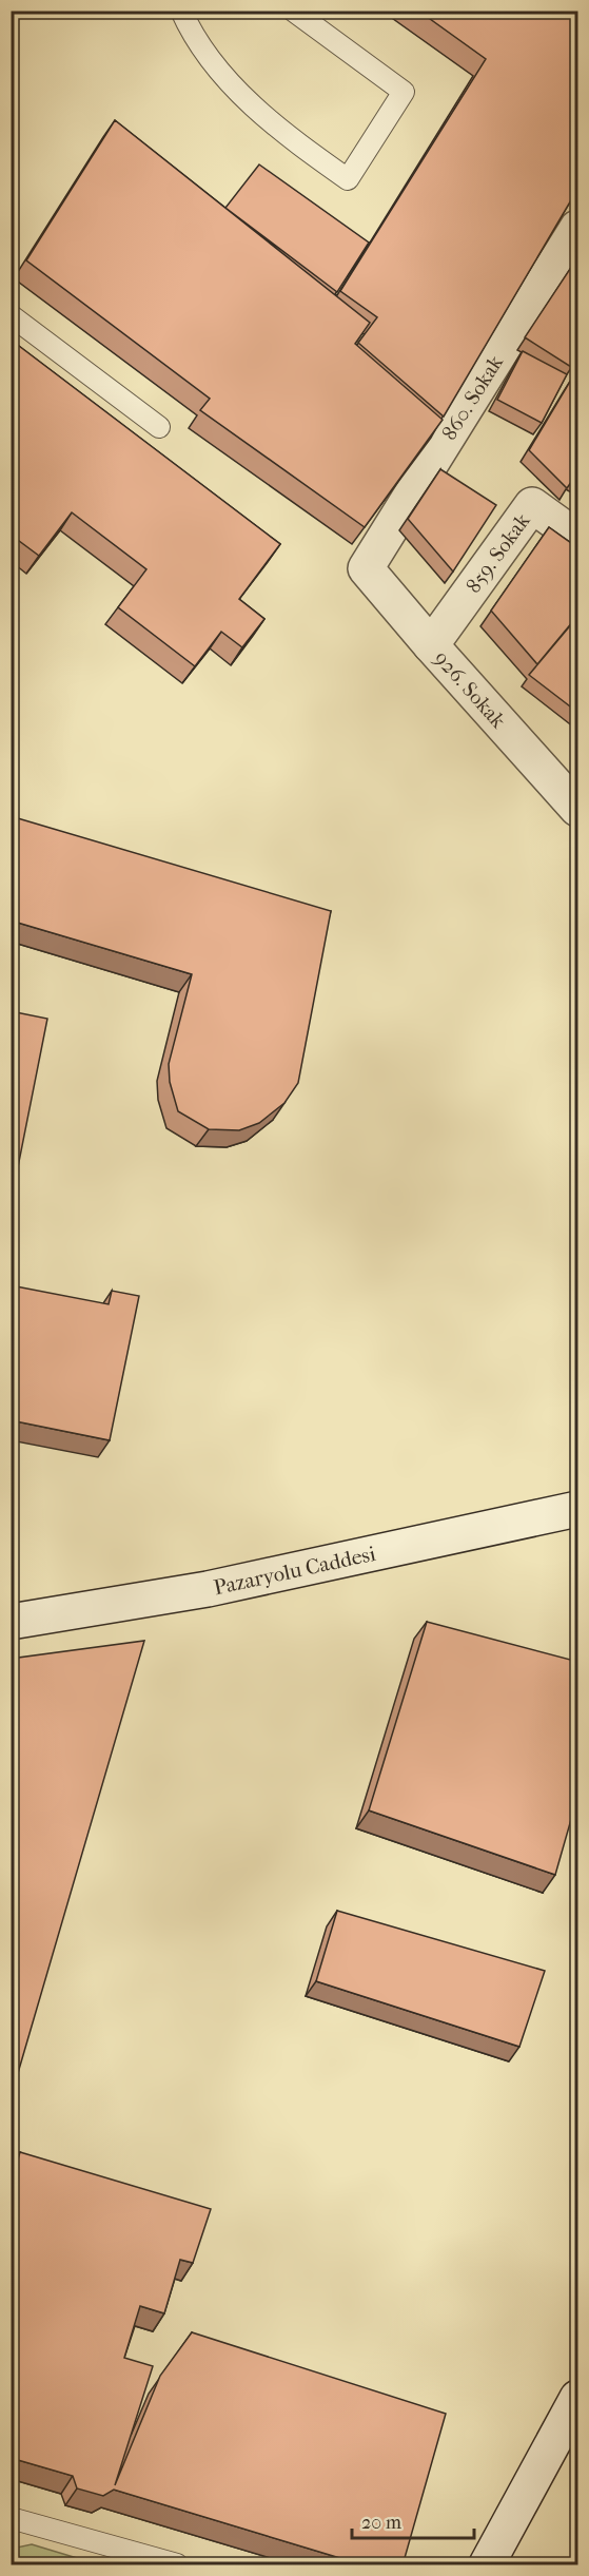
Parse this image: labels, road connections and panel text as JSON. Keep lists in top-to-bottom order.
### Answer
{
  "streets": {
    "street": [
      "860. Sokak",
      "859. Sokak",
      "926. Sokak",
      "Pazaryolu Caddesi"
    ]
  },
  "crossings": [
    ["860. Sokak", "926. Sokak"],
    ["859. Sokak", "926. Sokak"]
  ],
  "scale_bar": "20 m"
}
